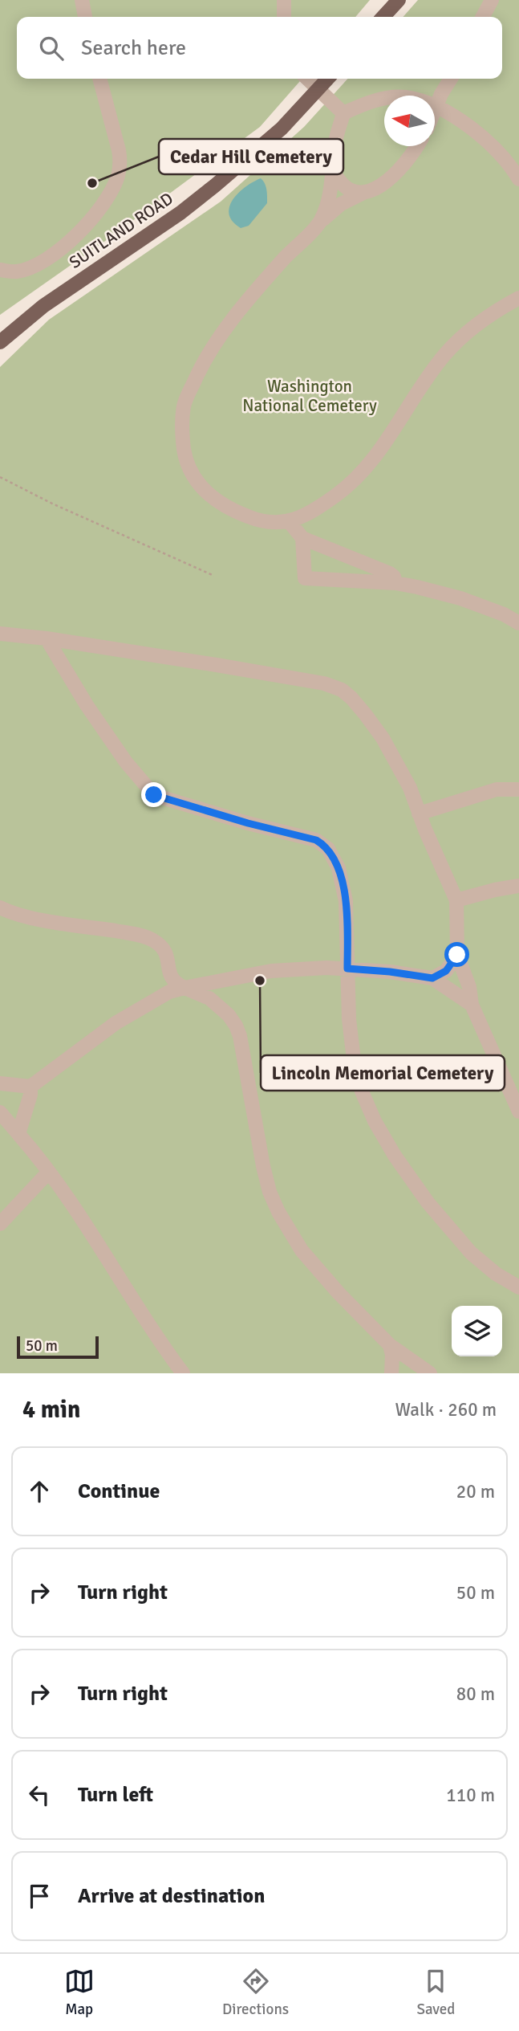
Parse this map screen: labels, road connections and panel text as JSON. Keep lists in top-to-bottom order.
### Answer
{
  "streets": {
    "main road": ["SUITLAND ROAD"]
  },
  "parks": ["Washington National Cemetery"],
  "places": ["Cedar Hill Cemetery", "Lincoln Memorial Cemetery"],
  "scale_bar": "50 m",
  "north": "left",
  "page": {
    "search": "Search here",
    "scale": "50 m",
    "heading": ["4 min", "Walk · 260 m"],
    "list": [
      ["Continue", "20 m"],
      ["Turn right", "50 m"],
      ["Turn right", "80 m"],
      ["Turn left", "110 m"],
      "Arrive at destination"
    ],
    "nav": ["Map", "Directions", "Saved"]
  }
}
